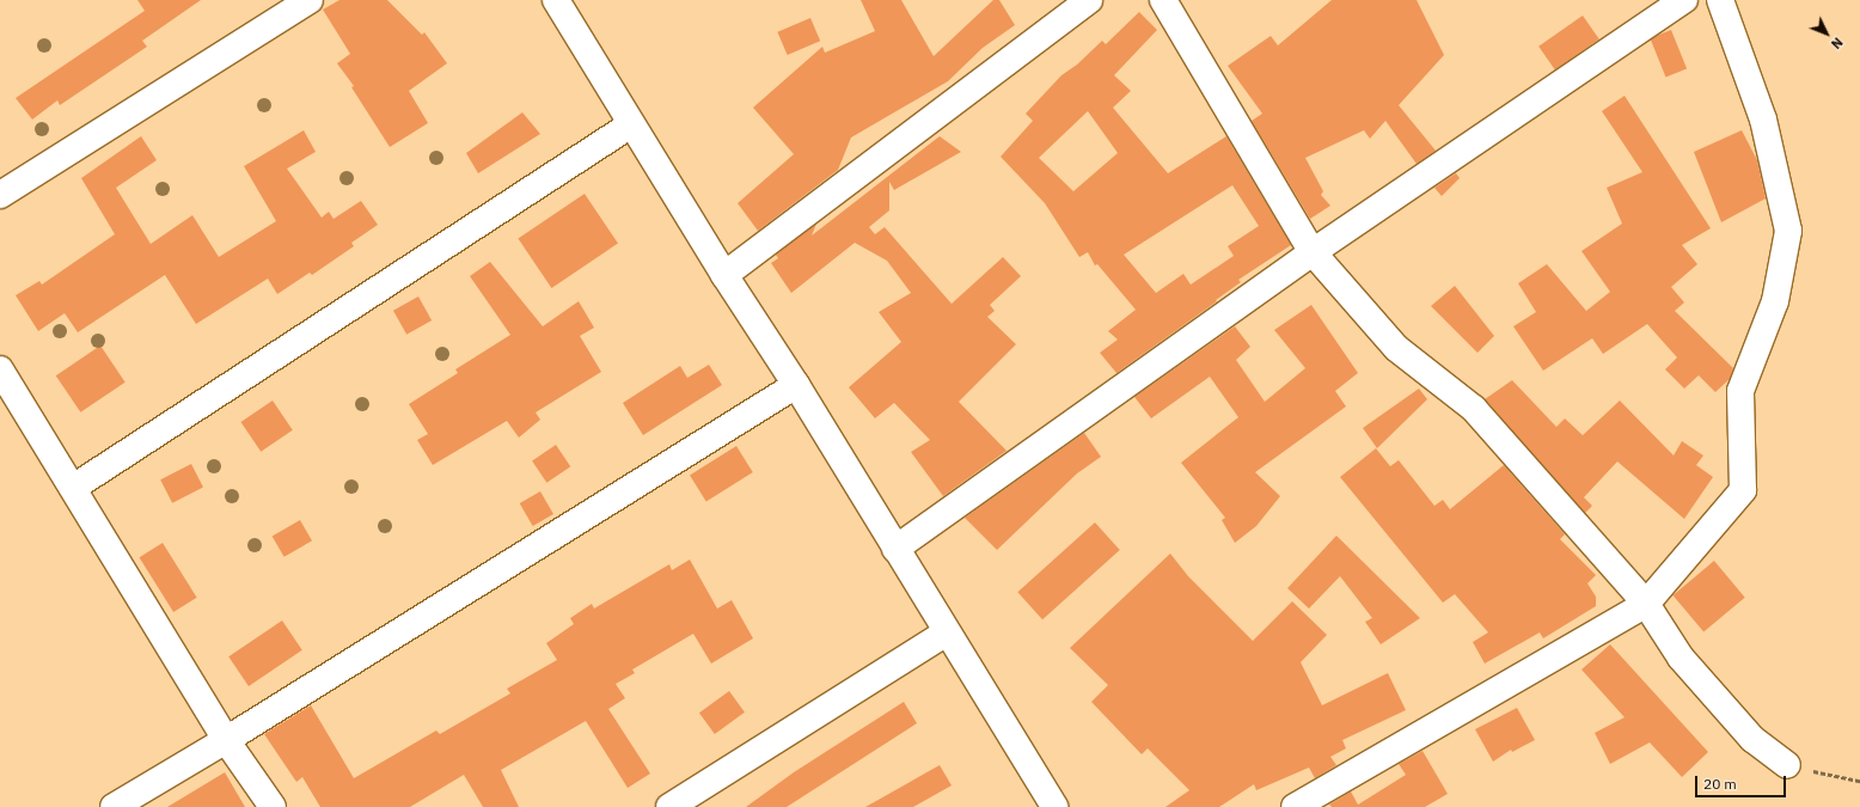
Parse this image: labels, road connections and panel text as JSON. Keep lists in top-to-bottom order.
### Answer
{
  "scale_bar": "20 m",
  "north": "bottom right"
}
